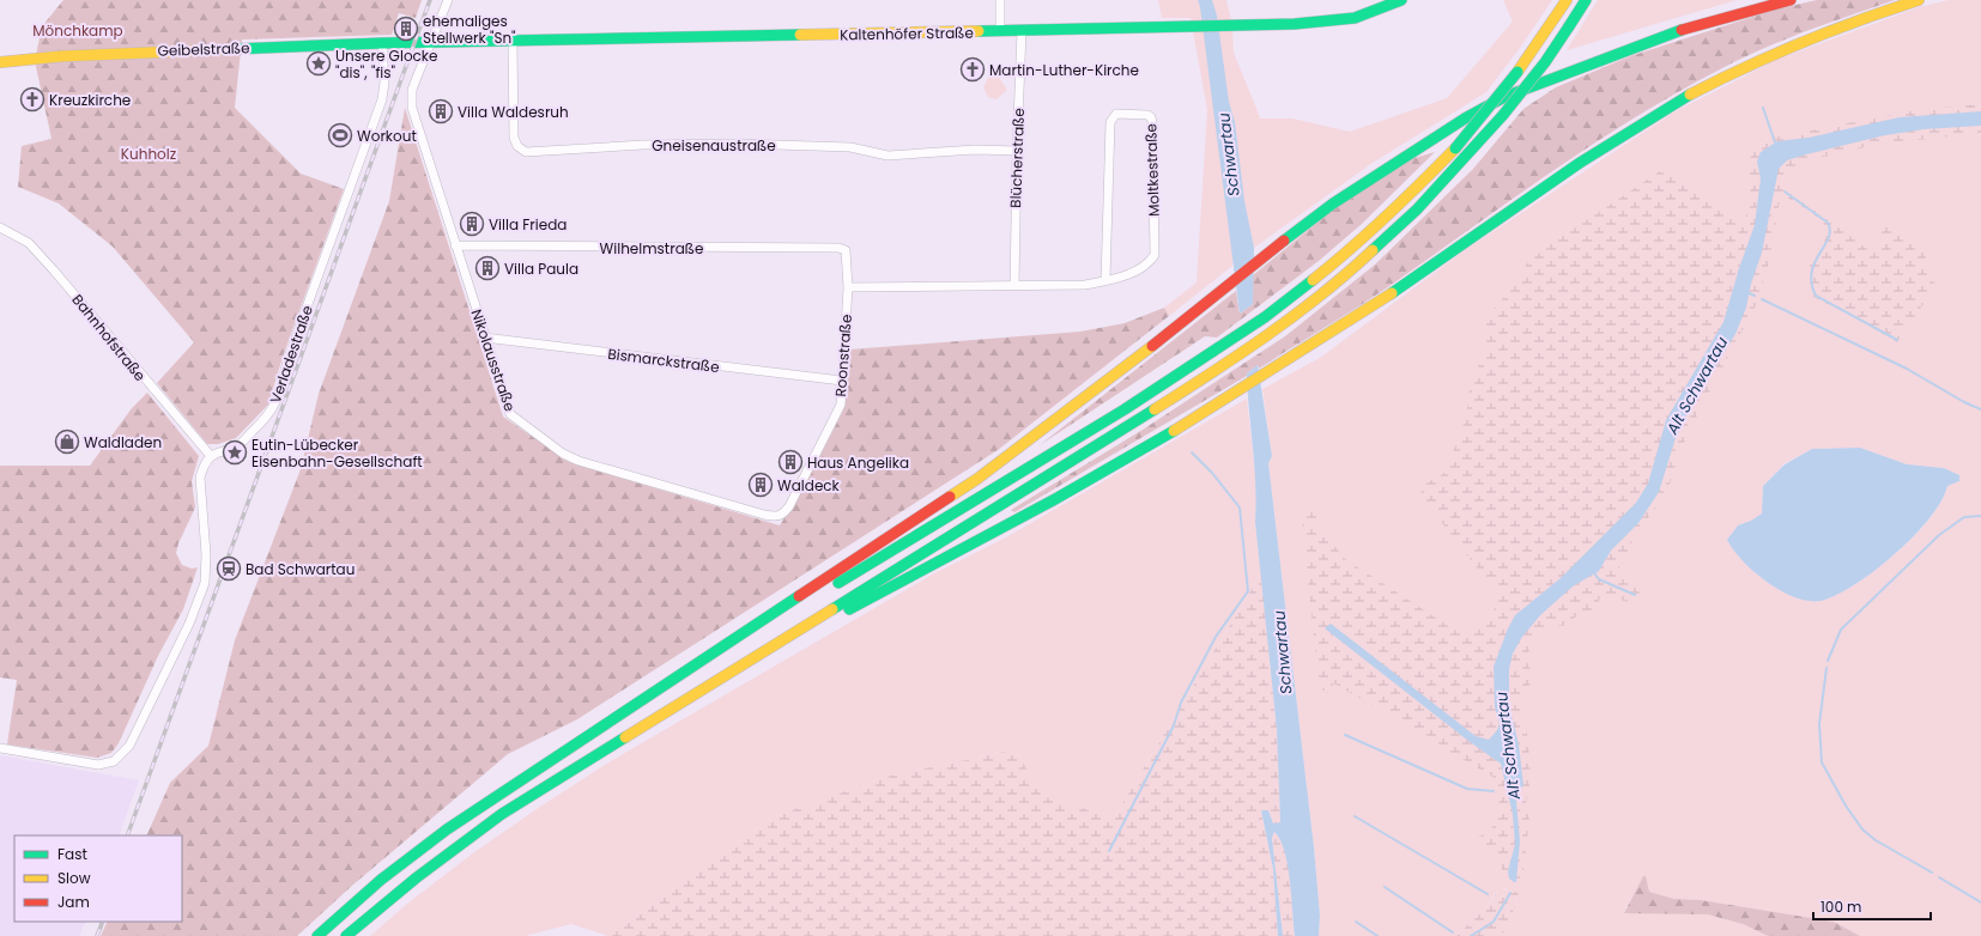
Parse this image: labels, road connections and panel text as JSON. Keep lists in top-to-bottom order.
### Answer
{
  "streets": {
    "main road": ["Kaltenhöfer Straße", "Geibelstraße"],
    "street": [
      "Gneisenaustraße",
      "Blücherstraße",
      "Moltkestraße",
      "Wilhelmstraße",
      "Bahnhofstraße",
      "Verladestraße",
      "Roonstraße",
      "Nikolausstraße",
      "Bismarckstraße"
    ]
  },
  "crossings": [
    ["Kaltenhöfer Straße", "Geibelstraße"],
    ["Kaltenhöfer Straße", "Gneisenaustraße"],
    ["Kaltenhöfer Straße", "Blücherstraße"],
    ["Kaltenhöfer Straße", "Nikolausstraße"],
    ["Geibelstraße", "Verladestraße"],
    ["Gneisenaustraße", "Blücherstraße"],
    ["Blücherstraße", "Moltkestraße"],
    ["Moltkestraße", "Roonstraße"],
    ["Wilhelmstraße", "Roonstraße"],
    ["Wilhelmstraße", "Nikolausstraße"],
    ["Bahnhofstraße", "Verladestraße"],
    ["Roonstraße", "Nikolausstraße"],
    ["Roonstraße", "Bismarckstraße"],
    ["Nikolausstraße", "Bismarckstraße"]
  ],
  "water": ["Schwartau", "Alt Schwartau"],
  "parks": ["Mönchkamp", "Kuhholz"],
  "places": {
    "building": [
      "ehemaliges Stellwerk \"Sn\"",
      "Villa Waldesruh",
      "Villa Frieda",
      "Villa Paula",
      "Haus Angelika",
      "Waldeck"
    ],
    "place": ["Unsere Glocke \"dis\", \"fis\"", "Eutin-Lübecker Eisenbahn-Gesellschaft"],
    "church": ["Martin-Luther-Kirche", "Kreuzkirche"],
    "sports": ["Workout"],
    "shop": ["Waldladen"],
    "station": ["Bad Schwartau"]
  },
  "legend": ["Fast", "Slow", "Jam"],
  "scale_bar": "100 m"
}
